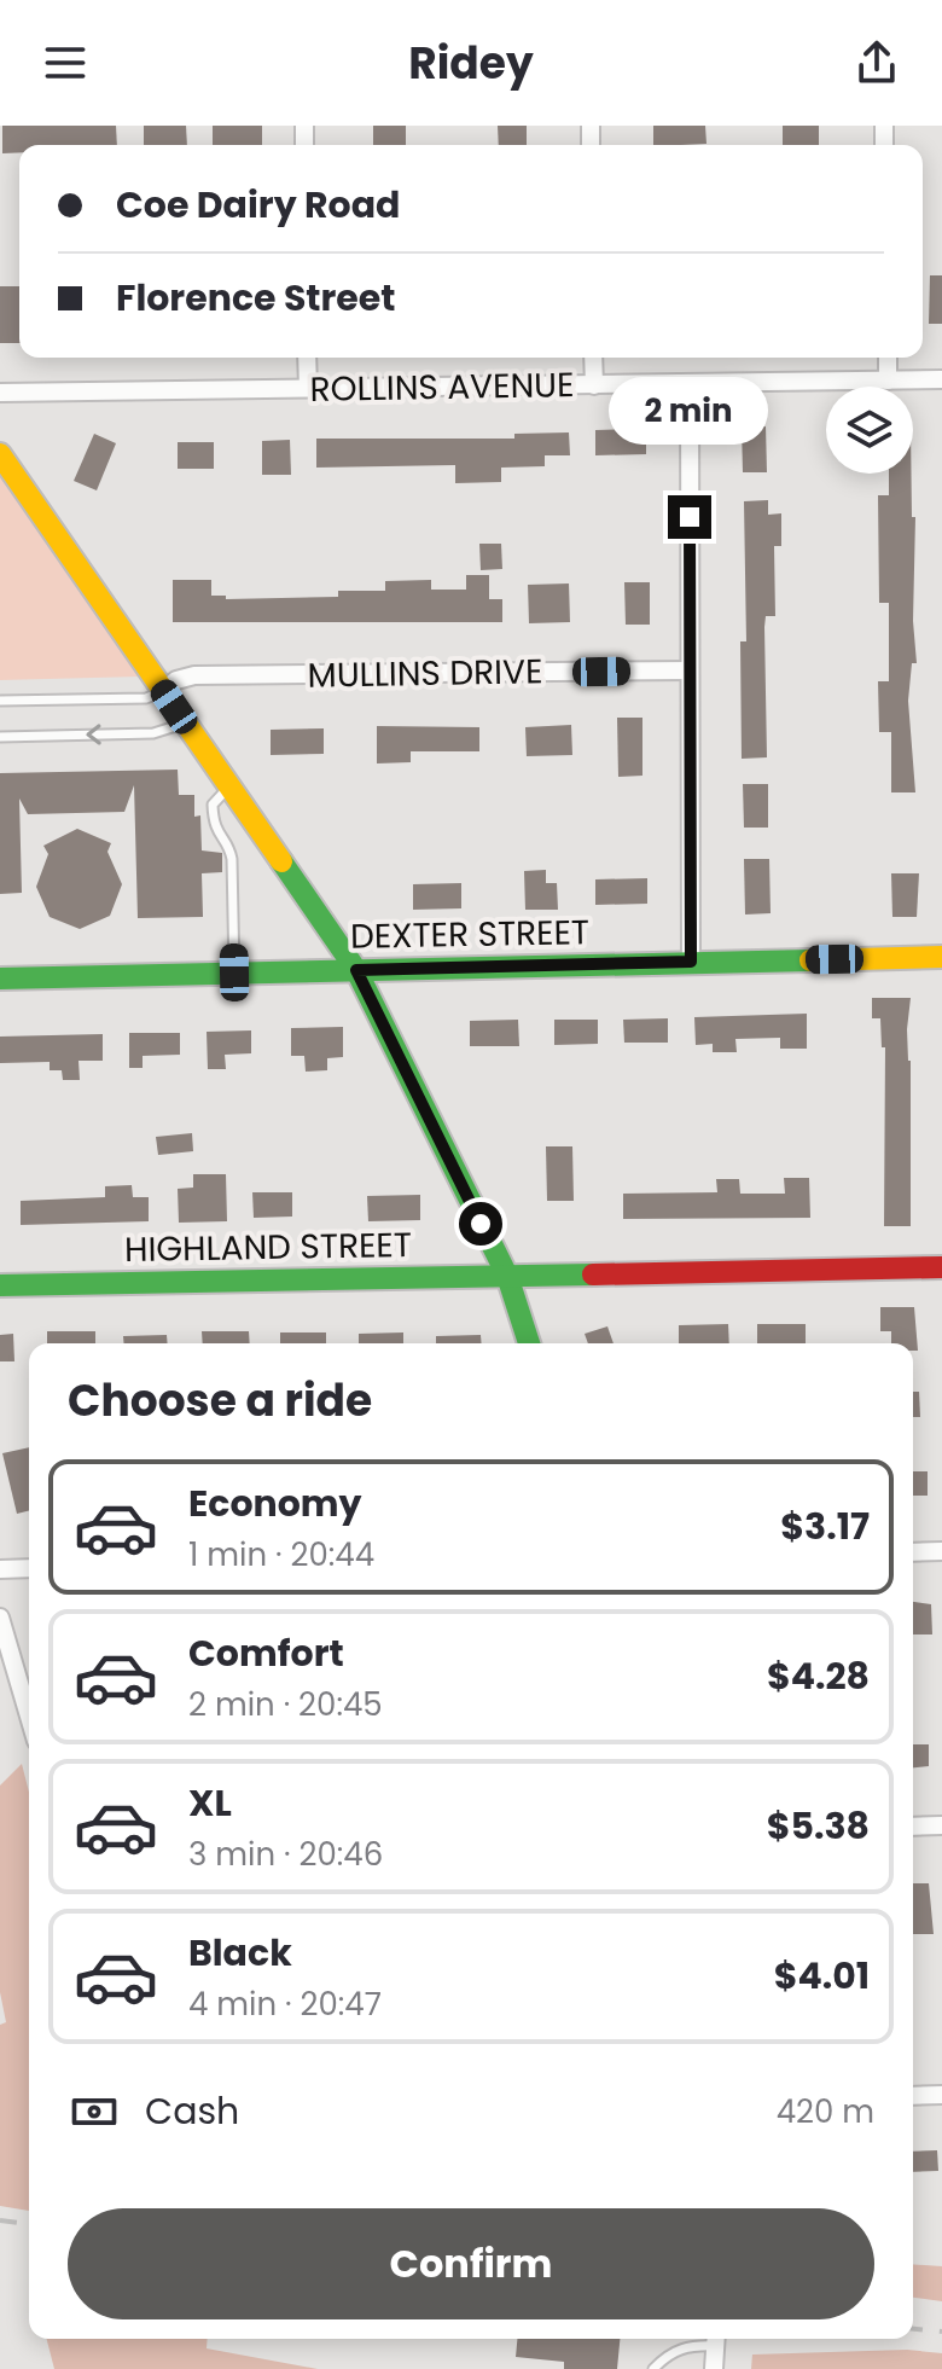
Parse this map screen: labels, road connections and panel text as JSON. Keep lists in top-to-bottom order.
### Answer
{
  "streets": {
    "street": [
      "ROLLINS AVENUE",
      "MULLINS DRIVE",
      "DEXTER STREET",
      "HIGHLAND STREET"
    ]
  },
  "page": {
    "header": "Ridey",
    "banner": ["Coe Dairy Road", "Florence Street"],
    "bubble": "2 min",
    "heading": "Choose a ride",
    "list": [
      {
        "name": "Economy",
        "note": "1 min · 20:44",
        "value": "$3.17"
      },
      {
        "name": "Comfort",
        "note": "2 min · 20:45",
        "value": "$4.28"
      },
      {
        "name": "XL",
        "note": "3 min · 20:46",
        "value": "$5.38"
      },
      {
        "name": "Black",
        "note": "4 min · 20:47",
        "value": "$4.01"
      }
    ],
    "pay": ["Cash", "420 m"],
    "buttons": "Confirm"
  }
}
